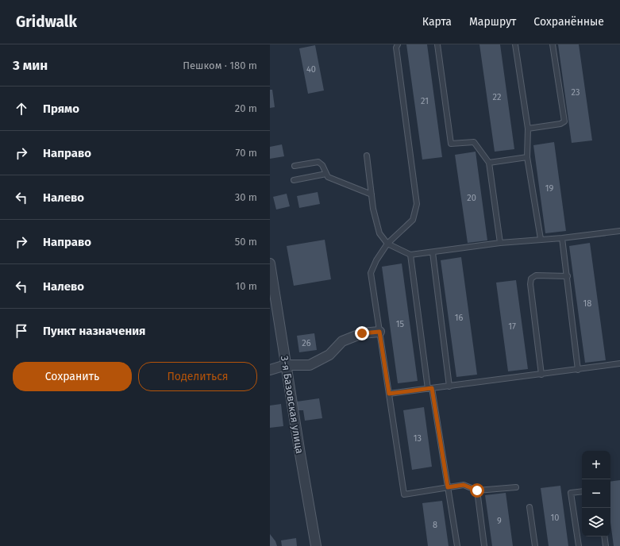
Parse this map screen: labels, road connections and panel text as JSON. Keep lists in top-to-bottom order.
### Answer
{
  "streets": {
    "street": ["3-я Базовская улица"]
  },
  "house_numbers": [
    "40",
    "23",
    "22",
    "21",
    "19",
    "20",
    "18",
    "16",
    "15",
    "17",
    "26",
    "13",
    "10",
    "9",
    "8"
  ],
  "page": {
    "header": "Gridwalk",
    "nav": ["Карта", "Маршрут", "Сохранённые"],
    "heading": ["3 мин", "Пешком · 180 m"],
    "list": [
      ["Прямо", "20 m"],
      ["Направо", "70 m"],
      ["Налево", "30 m"],
      ["Направо", "50 m"],
      ["Налево", "10 m"],
      "Пункт назначения"
    ],
    "buttons": ["Сохранить", "Поделиться"],
    "map_buttons": ["+", "−"]
  }
}
